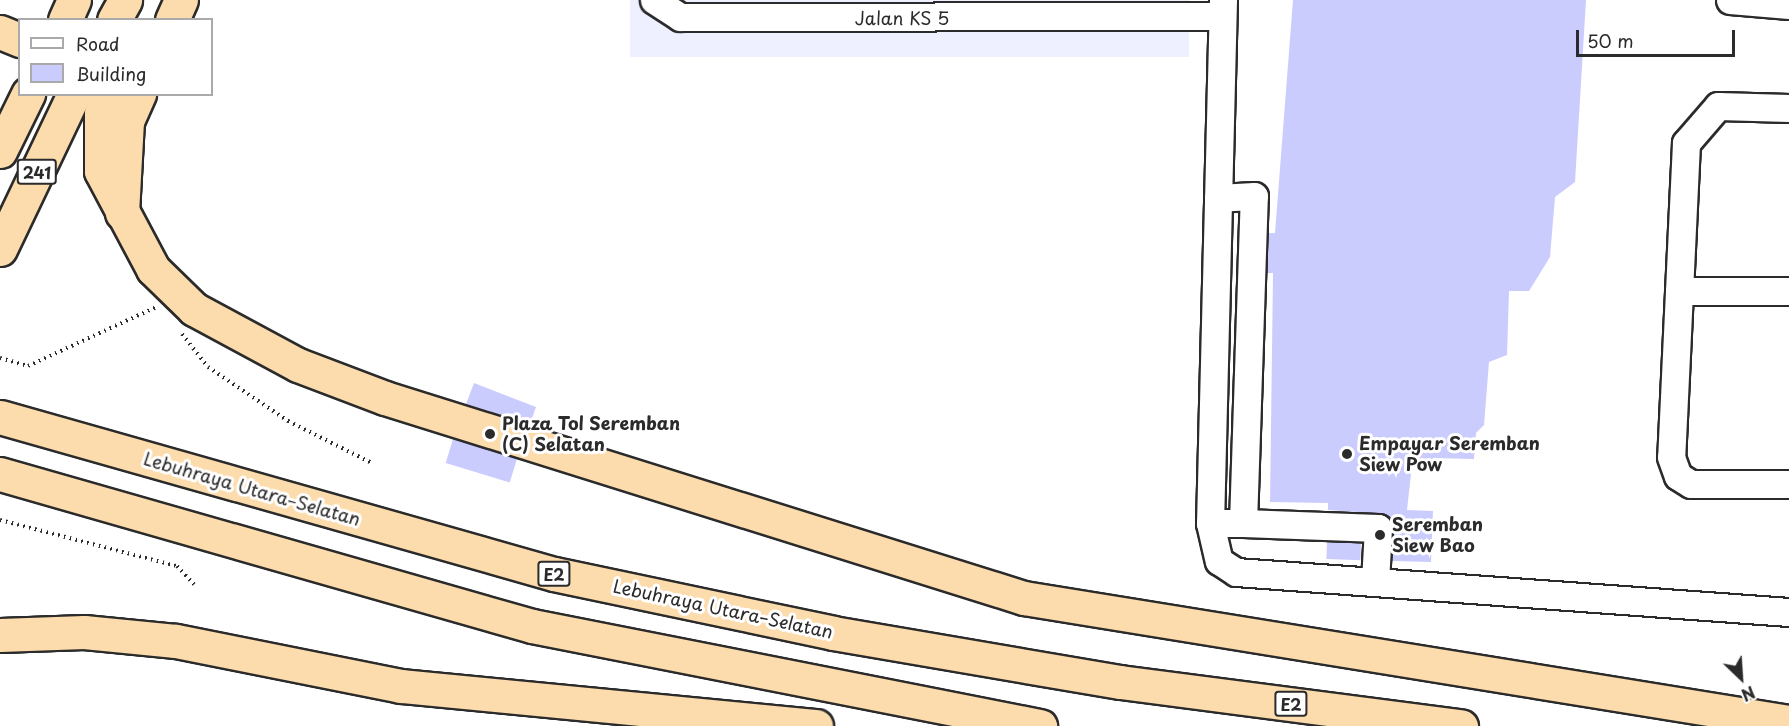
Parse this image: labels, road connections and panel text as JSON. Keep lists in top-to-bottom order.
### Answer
{
  "streets": {
    "highway": ["241", "Lebuhraya Utara–Selatan", "E2"],
    "street": ["Jalan KS 5"]
  },
  "places": ["Plaza Tol Seremban (C) Selatan", "Empayar Seremban Siew Pow", "Seremban Siew Bao"],
  "legend": ["Road", "Building"],
  "scale_bar": "50 m",
  "north": "bottom right"
}
